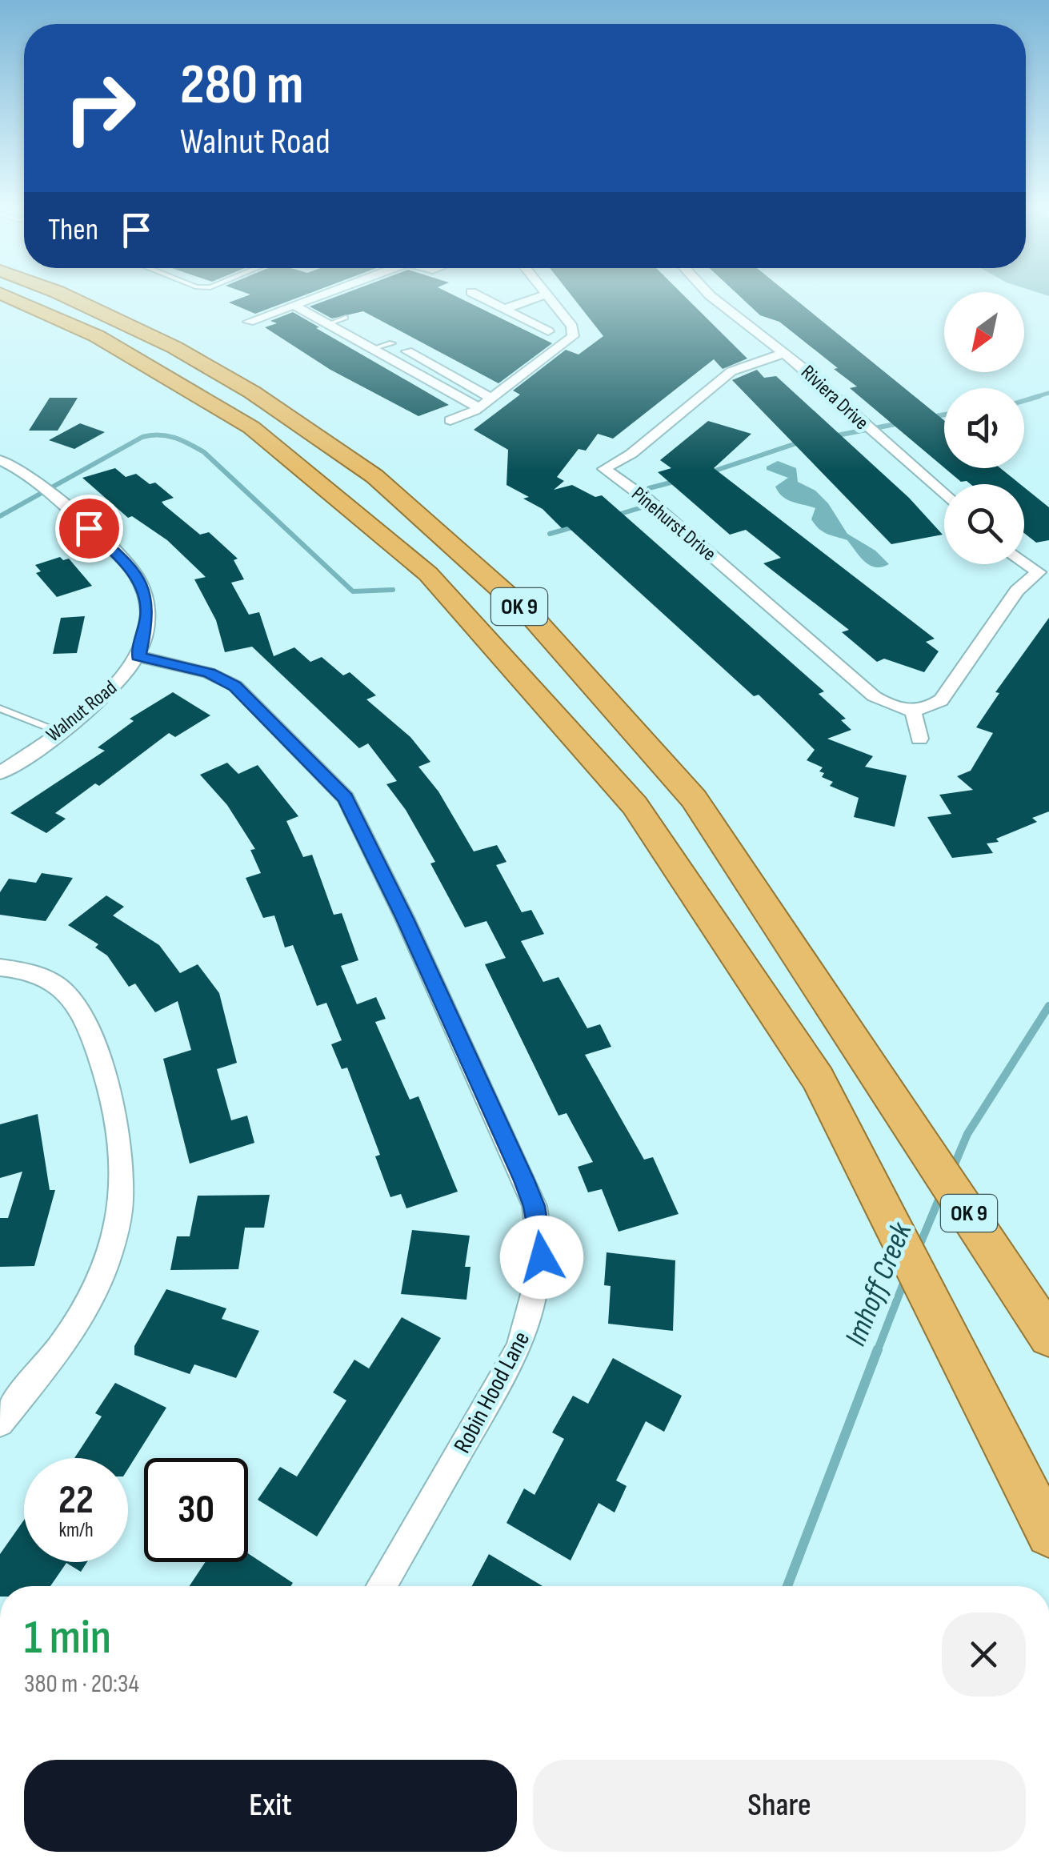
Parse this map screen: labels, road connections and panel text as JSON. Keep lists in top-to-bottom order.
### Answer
{
  "streets": {
    "highway": ["OK 9"],
    "street": [
      "Riviera Drive",
      "Pinehurst Drive",
      "Walnut Road",
      "Robin Hood Lane"
    ]
  },
  "crossings": [
    ["Riviera Drive", "Pinehurst Drive"],
    ["Walnut Road", "Robin Hood Lane"]
  ],
  "water": ["Imhoff Creek"],
  "north": "bottom left",
  "page": {
    "turn": ["280 m", "Walnut Road"],
    "then": "Then",
    "speed": "22 km/h",
    "limit": "30",
    "heading": ["1 min", "380 m · 20:34"],
    "buttons": ["Exit", "Share"]
  }
}
